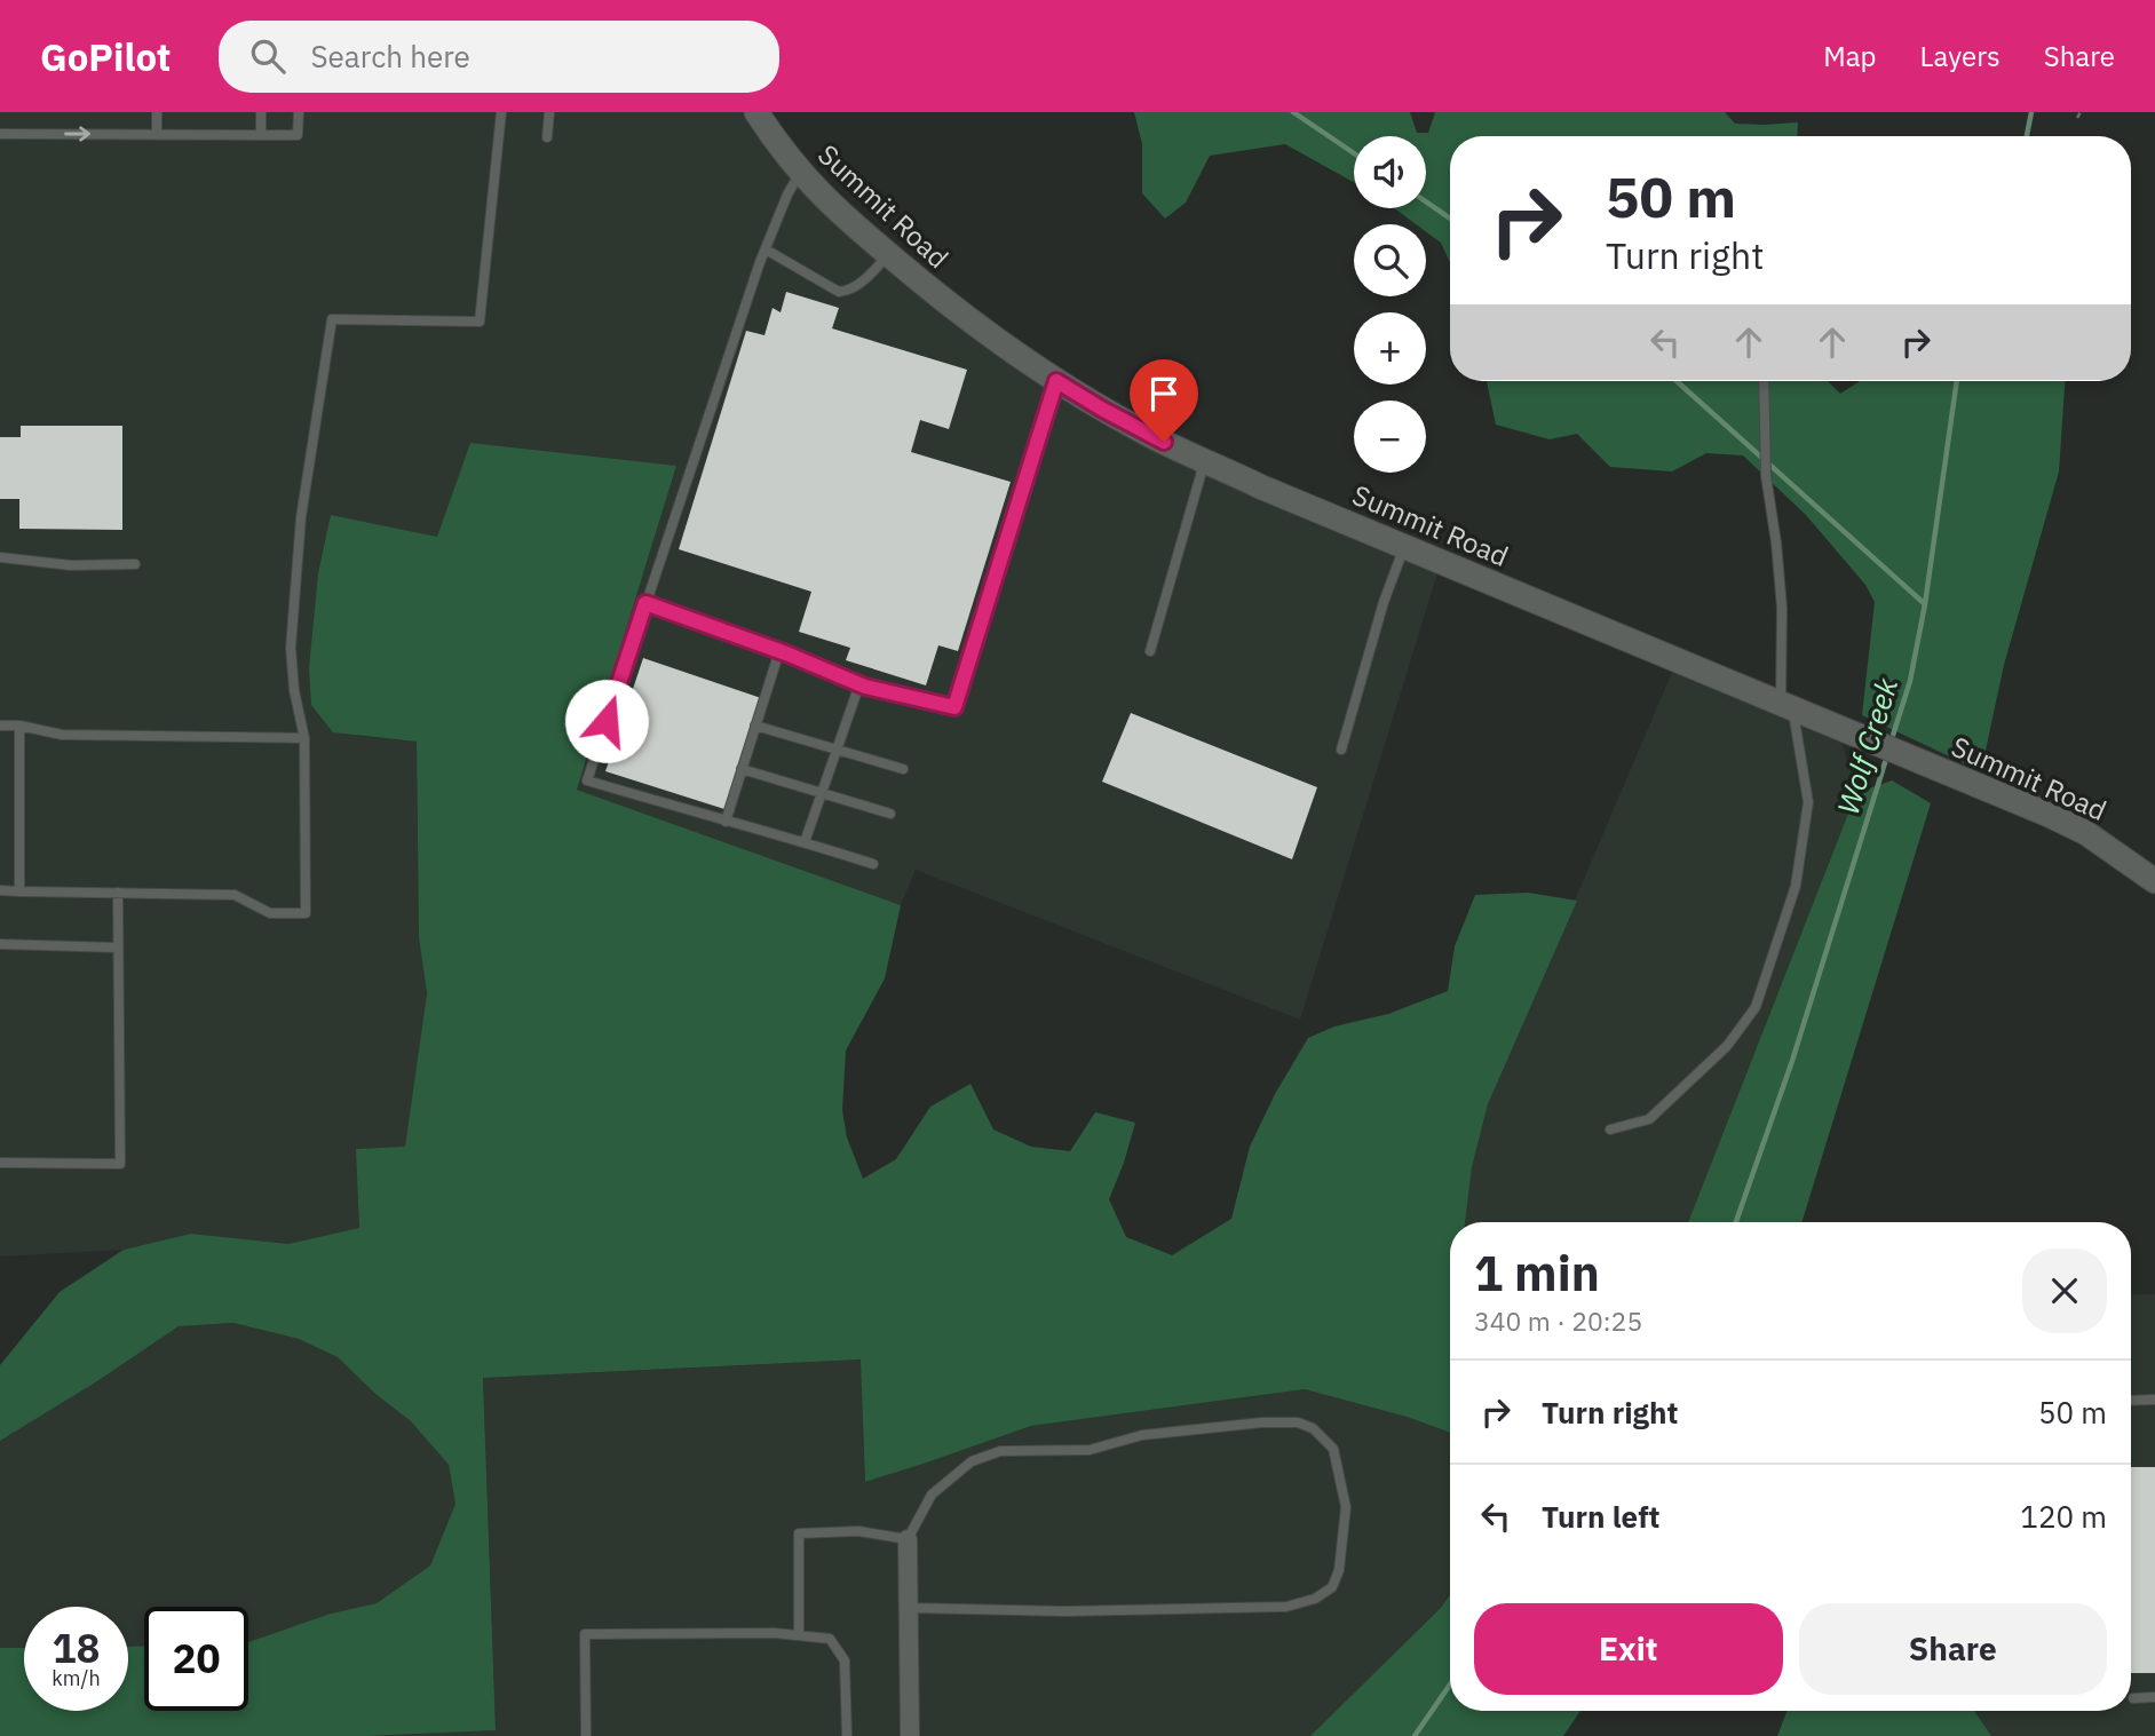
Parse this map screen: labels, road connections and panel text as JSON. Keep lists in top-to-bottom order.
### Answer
{
  "streets": {
    "street": ["Summit Road"]
  },
  "water": ["Wolf Creek"],
  "page": {
    "header": "GoPilot",
    "search": "Search here",
    "nav": ["Map", "Layers", "Share"],
    "map_buttons": ["+", "−"],
    "turn": ["50 m", "Turn right"],
    "heading": ["1 min", "340 m · 20:25"],
    "list": [
      {
        "name": "Turn right",
        "value": "50 m"
      },
      {
        "name": "Turn left",
        "value": "120 m"
      }
    ],
    "buttons": ["Exit", "Share"],
    "speed": "18 km/h",
    "limit": "20"
  }
}
